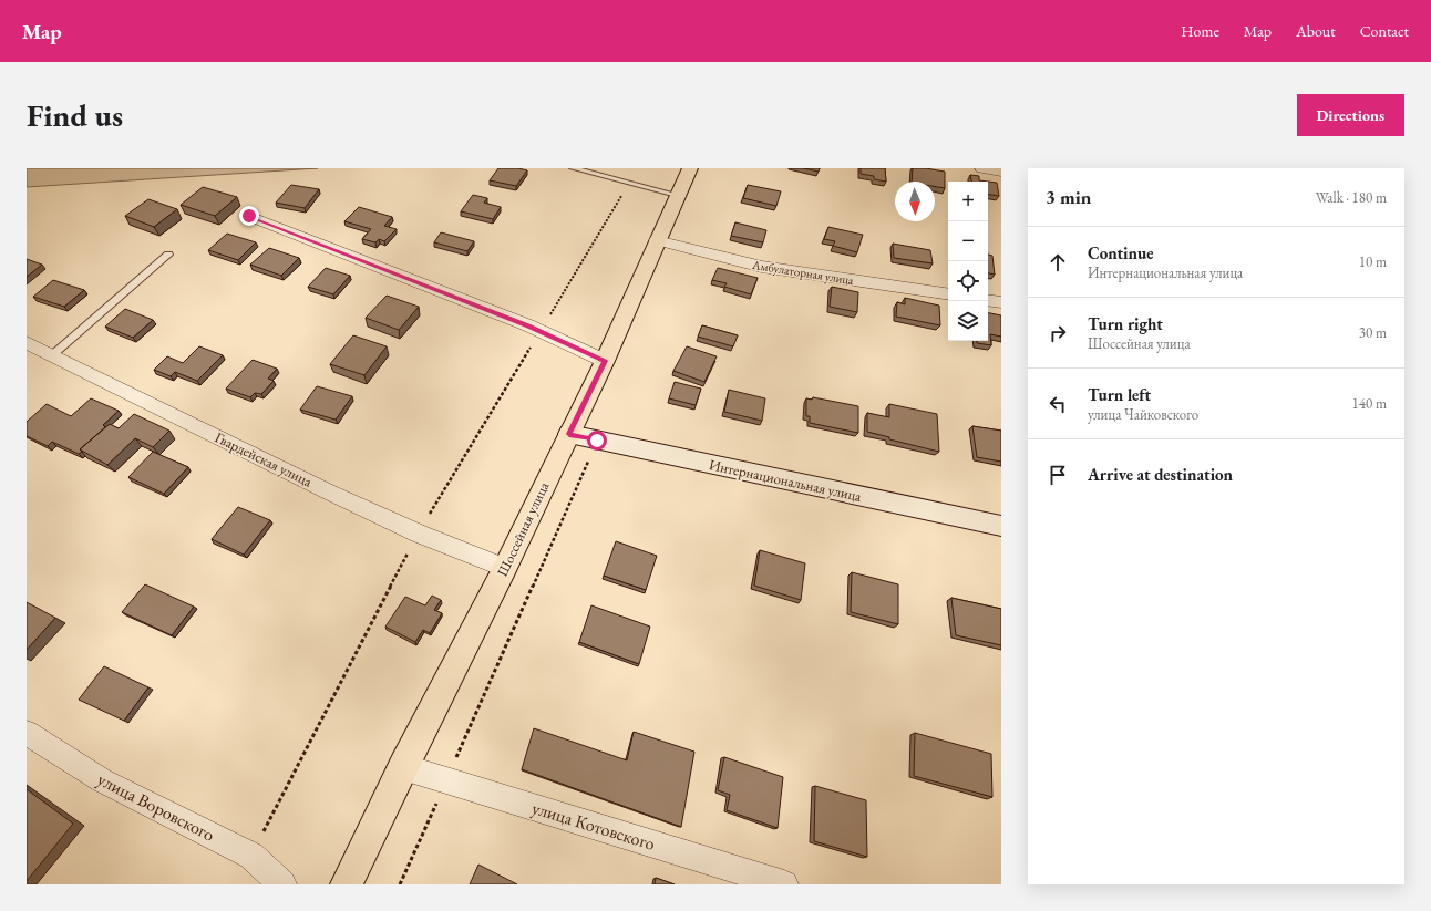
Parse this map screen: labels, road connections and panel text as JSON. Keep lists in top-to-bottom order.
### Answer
{
  "streets": {
    "main road": ["Шоссейная улица"],
    "street": [
      "Амбулаторная улица",
      "Гвардейская улица",
      "Интернациональная улица",
      "улица Воровского",
      "улица Котовского"
    ]
  },
  "crossings": [
    ["Амбулаторная улица", "Шоссейная улица"],
    ["Гвардейская улица", "Шоссейная улица"],
    ["Интернациональная улица", "Шоссейная улица"],
    ["Шоссейная улица", "улица Котовского"]
  ],
  "north": "bottom",
  "page": {
    "header": "Map",
    "nav": [
      "Home",
      "Map",
      "About",
      "Contact"
    ],
    "buttons": "Directions",
    "title": "Find us",
    "heading": ["3 min", "Walk · 180 m"],
    "map_buttons": ["+", "−"],
    "list": [
      ["Continue", "Интернациональная улица", "10 m"],
      ["Turn right", "Шоссейная улица", "30 m"],
      ["Turn left", "улица Чайковского", "140 m"],
      "Arrive at destination"
    ]
  }
}
